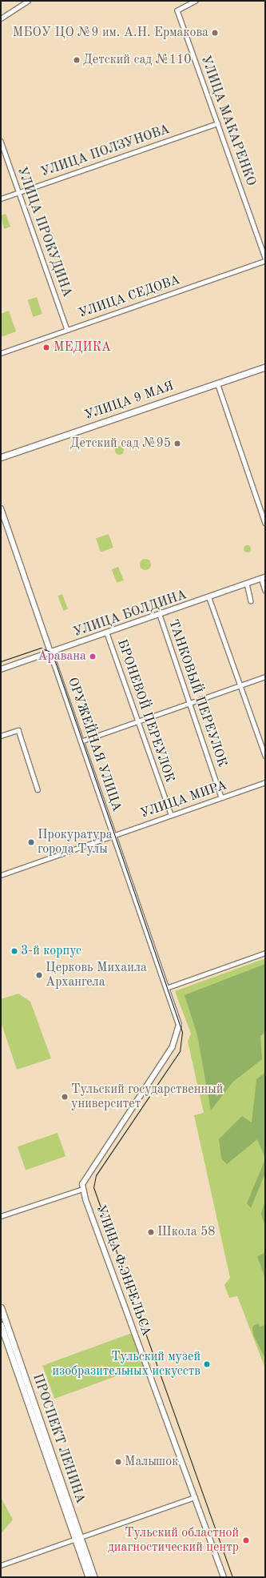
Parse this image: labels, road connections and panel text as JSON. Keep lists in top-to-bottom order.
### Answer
{
  "streets": {
    "main road": ["УЛИЦА 9 МАЯ", "ПРОСПЕКТ ЛЕНИНА"],
    "street": [
      "УЛИЦА МАКАРЕНКО",
      "УЛИЦА ПОЛЗУНОВА",
      "УЛИЦА ПРОКУДИНА",
      "УЛИЦА СЕДОВА",
      "УЛИЦА БОЛДИНА",
      "ТАНКОВЫЙ ПЕРЕУЛОК",
      "БРОНЕВОЙ ПЕРЕУЛОК",
      "ОРУЖЕЙНАЯ УЛИЦА",
      "УЛИЦА МИРА",
      "УЛИЦА Ф.ЭНГЕЛЬСА"
    ]
  },
  "crossings": [
    ["УЛИЦА МАКАРЕНКО", "УЛИЦА ПОЛЗУНОВА"],
    ["УЛИЦА ПОЛЗУНОВА", "УЛИЦА ПРОКУДИНА"],
    ["УЛИЦА ПРОКУДИНА", "УЛИЦА СЕДОВА"],
    ["УЛИЦА БОЛДИНА", "ТАНКОВЫЙ ПЕРЕУЛОК"],
    ["УЛИЦА БОЛДИНА", "БРОНЕВОЙ ПЕРЕУЛОК"],
    ["УЛИЦА БОЛДИНА", "ОРУЖЕЙНАЯ УЛИЦА"],
    ["ТАНКОВЫЙ ПЕРЕУЛОК", "УЛИЦА МИРА"],
    ["БРОНЕВОЙ ПЕРЕУЛОК", "УЛИЦА МИРА"],
    ["ОРУЖЕЙНАЯ УЛИЦА", "УЛИЦА МИРА"]
  ],
  "places": [
    "МБОУ ЦО №9 им. А.Н. Ермакова",
    "Детский сад №110",
    "МЕДИКА",
    "Детский сад №95",
    "Аравана",
    "Прокуратура города Тулы",
    "3-й корпус",
    "Церковь Михаила Архангела",
    "Тульский государственный университет",
    "Школа 58",
    "Тульский музей изобразительных искусств",
    "Малышок",
    "Тульский областной диагностический центр"
  ]
}
